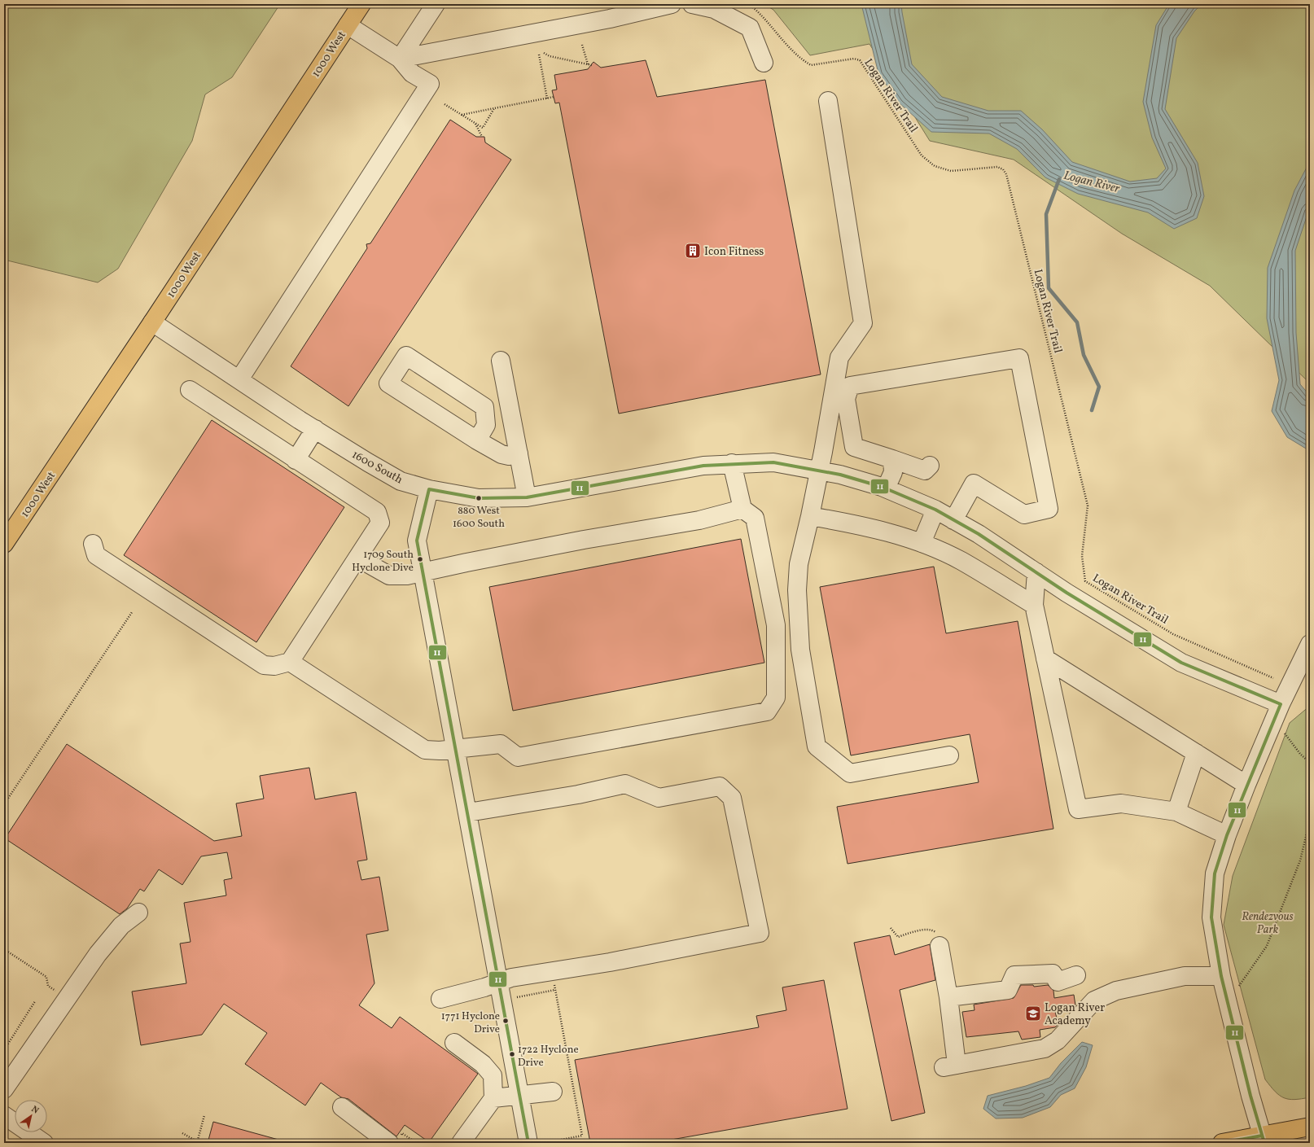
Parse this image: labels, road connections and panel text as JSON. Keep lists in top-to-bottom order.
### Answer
{
  "streets": {
    "main road": ["1000 West"],
    "street": ["1600 South"],
    "path": ["Logan River Trail"]
  },
  "crossings": [
    ["1000 West", "1600 South"]
  ],
  "water": ["Logan River"],
  "parks": ["Rendezvous Park"],
  "places": {
    "building": ["Icon Fitness"],
    "other": [
      "880 West 1600 South",
      "1709 South Hyclone Dive",
      "1771 Hyclone Drive",
      "1722 Hyclone Drive"
    ],
    "school or university": ["Logan River Academy"]
  },
  "lines": ["transit line 11"],
  "north": "top right"
}
